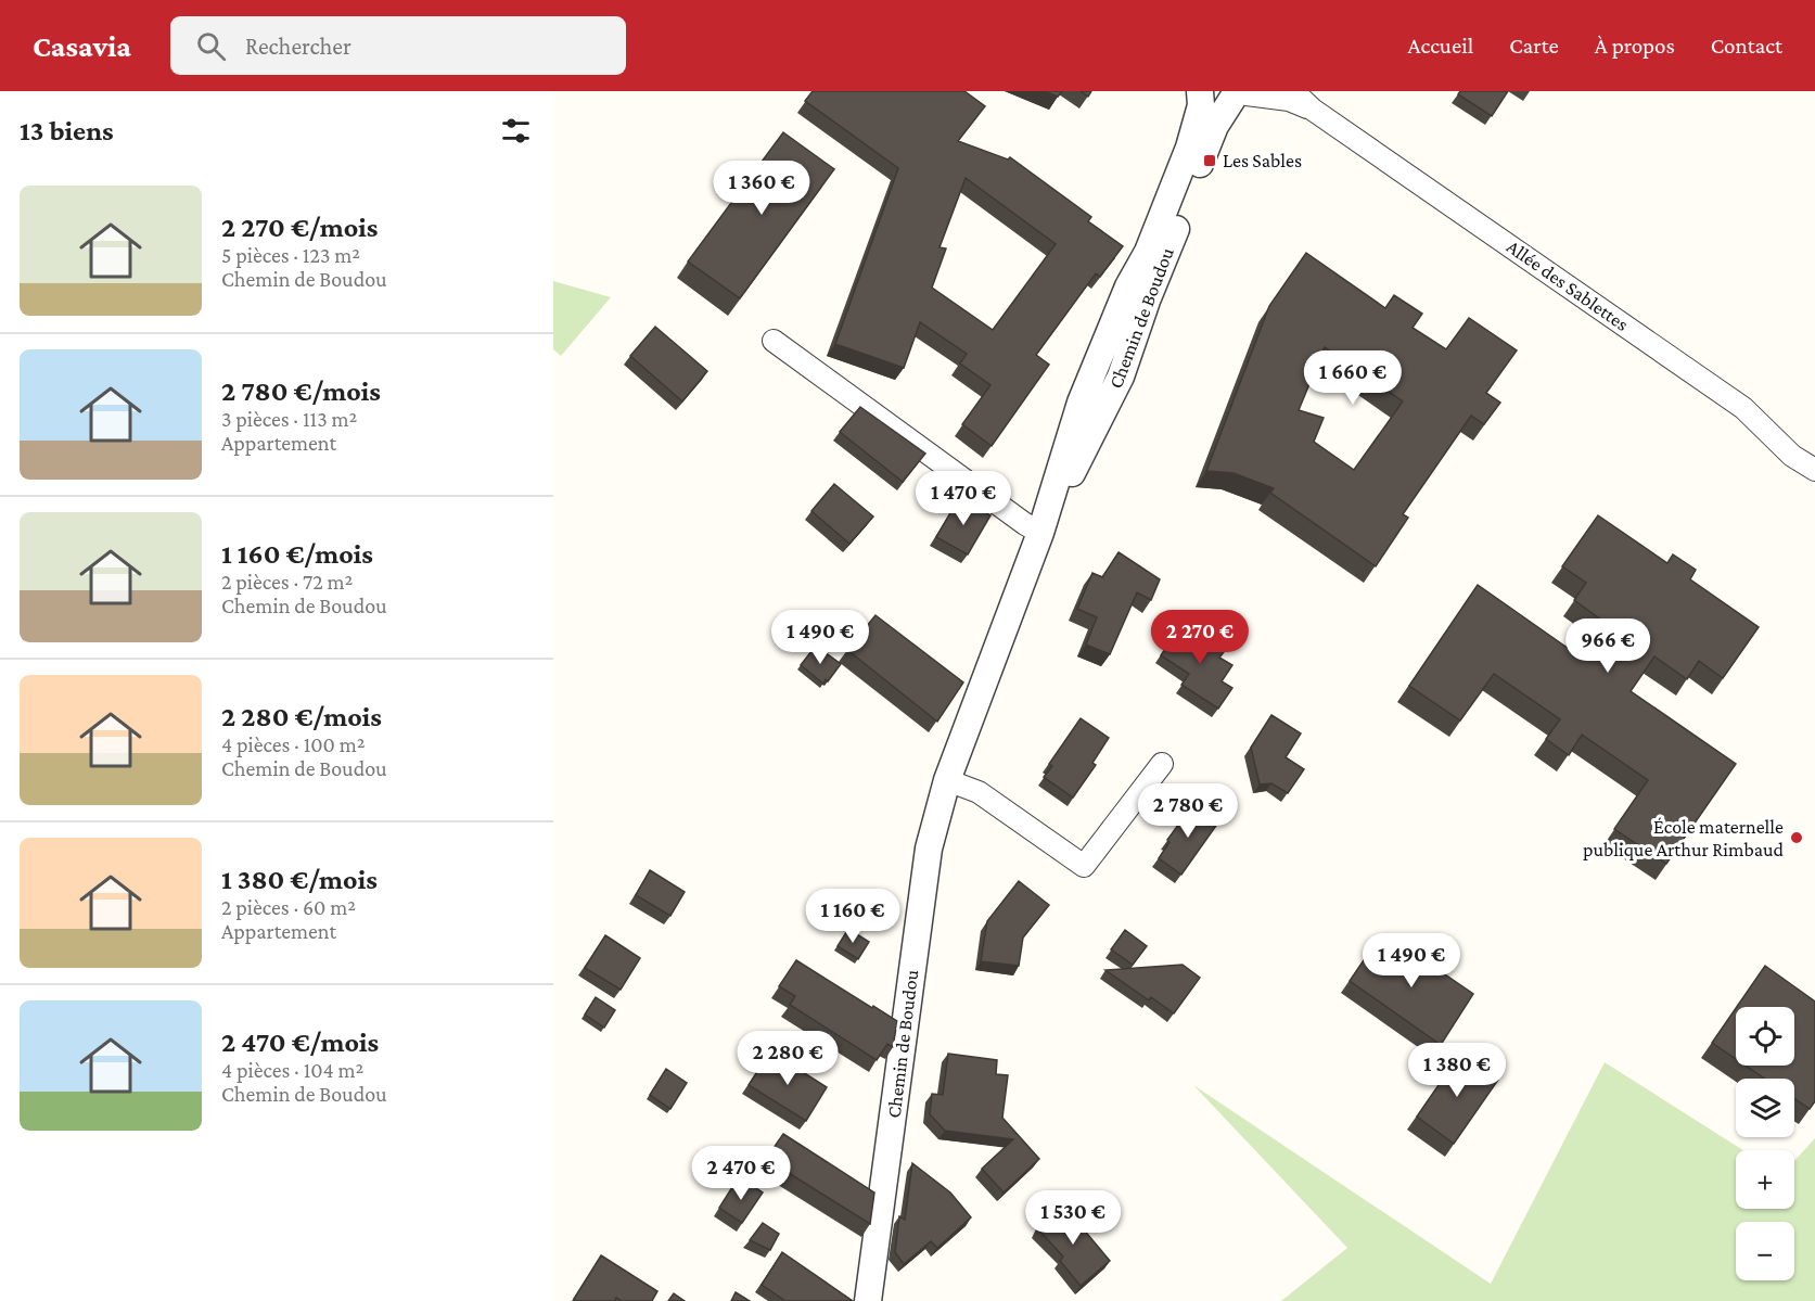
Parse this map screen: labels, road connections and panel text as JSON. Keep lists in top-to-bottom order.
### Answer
{
  "streets": {
    "street": ["Allée des Sablettes", "Chemin de Boudou"]
  },
  "crossings": [
    ["Allée des Sablettes", "Chemin de Boudou"]
  ],
  "places": {
    "transit": ["Les Sables"],
    "other": ["École maternelle publique Arthur Rimbaud"]
  },
  "page": {
    "header": "Casavia",
    "search": "Rechercher",
    "nav": [
      "Accueil",
      "Carte",
      "À propos",
      "Contact"
    ],
    "heading": "13 biens",
    "price": [
      "1 360 €",
      "1 660 €",
      "1 470 €",
      "1 490 €",
      "2 270 €",
      "966 €",
      "2 780 €",
      "1 160 €",
      "1 490 €",
      "2 280 €",
      "1 380 €",
      "2 470 €",
      "1 530 €"
    ],
    "list": [
      {
        "name": "2 270 €/mois",
        "note": "5 pièces · 123 m² · Chemin de Boudou"
      },
      {
        "name": "2 780 €/mois",
        "note": "3 pièces · 113 m² · Appartement"
      },
      {
        "name": "1 160 €/mois",
        "note": "2 pièces · 72 m² · Chemin de Boudou"
      },
      {
        "name": "2 280 €/mois",
        "note": "4 pièces · 100 m² · Chemin de Boudou"
      },
      {
        "name": "1 380 €/mois",
        "note": "2 pièces · 60 m² · Appartement"
      },
      {
        "name": "2 470 €/mois",
        "note": "4 pièces · 104 m² · Chemin de Boudou"
      }
    ],
    "map_buttons": ["+", "−"]
  }
}
